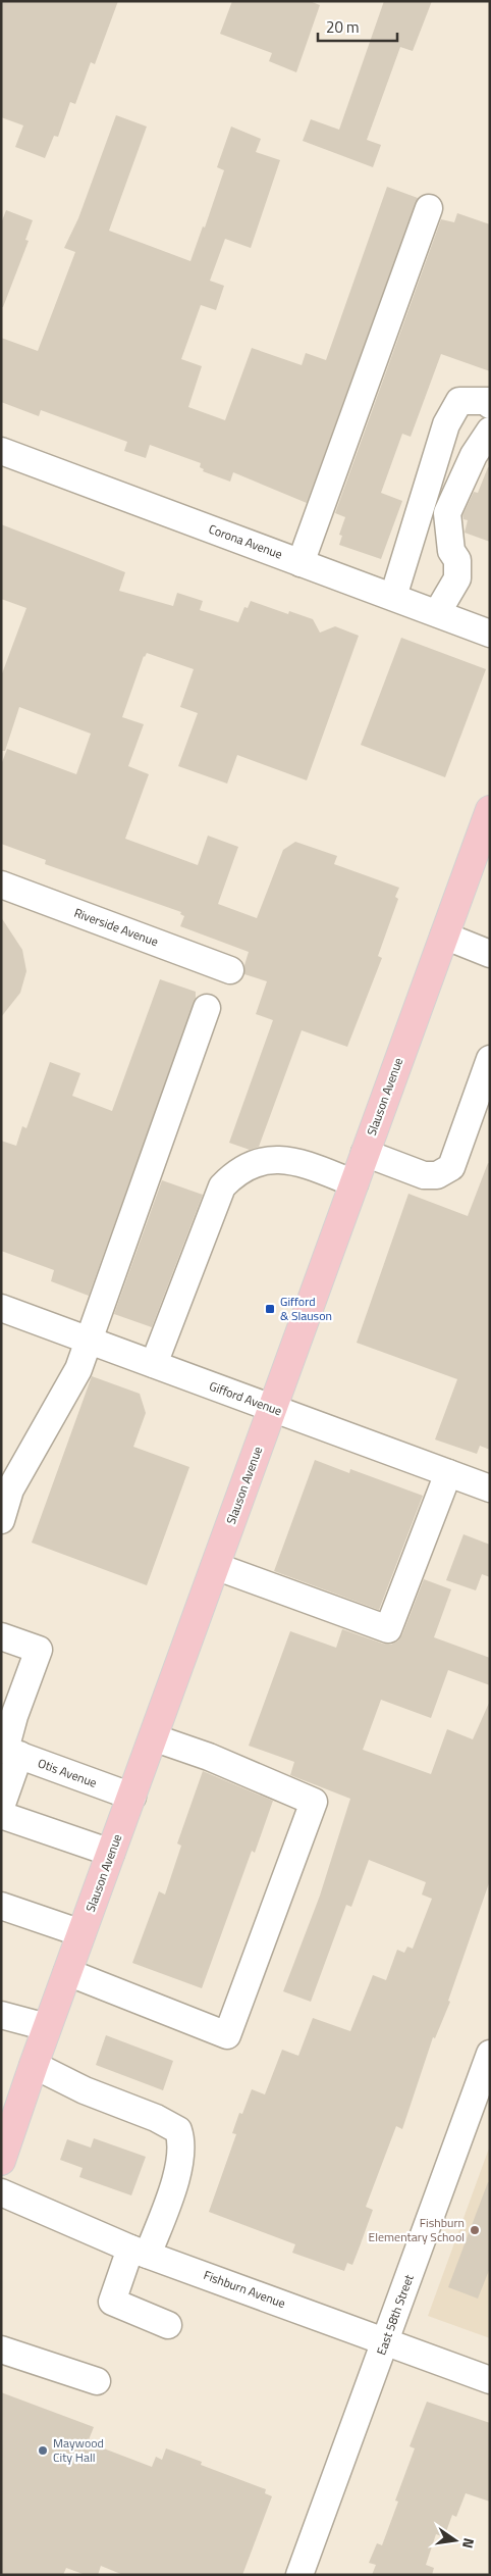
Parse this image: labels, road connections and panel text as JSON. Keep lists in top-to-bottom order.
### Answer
{
  "streets": {
    "main road": ["Slauson Avenue"],
    "street": [
      "Corona Avenue",
      "Riverside Avenue",
      "Gifford Avenue",
      "Otis Avenue",
      "Fishburn Avenue",
      "East 58th Street"
    ]
  },
  "crossings": [
    ["Slauson Avenue", "Gifford Avenue"],
    ["Slauson Avenue", "Otis Avenue"],
    ["Fishburn Avenue", "East 58th Street"]
  ],
  "places": {
    "transit": ["Gifford & Slauson"],
    "other": ["Fishburn Elementary School", "Maywood City Hall"]
  },
  "scale_bar": "20 m",
  "north": "right"
}
